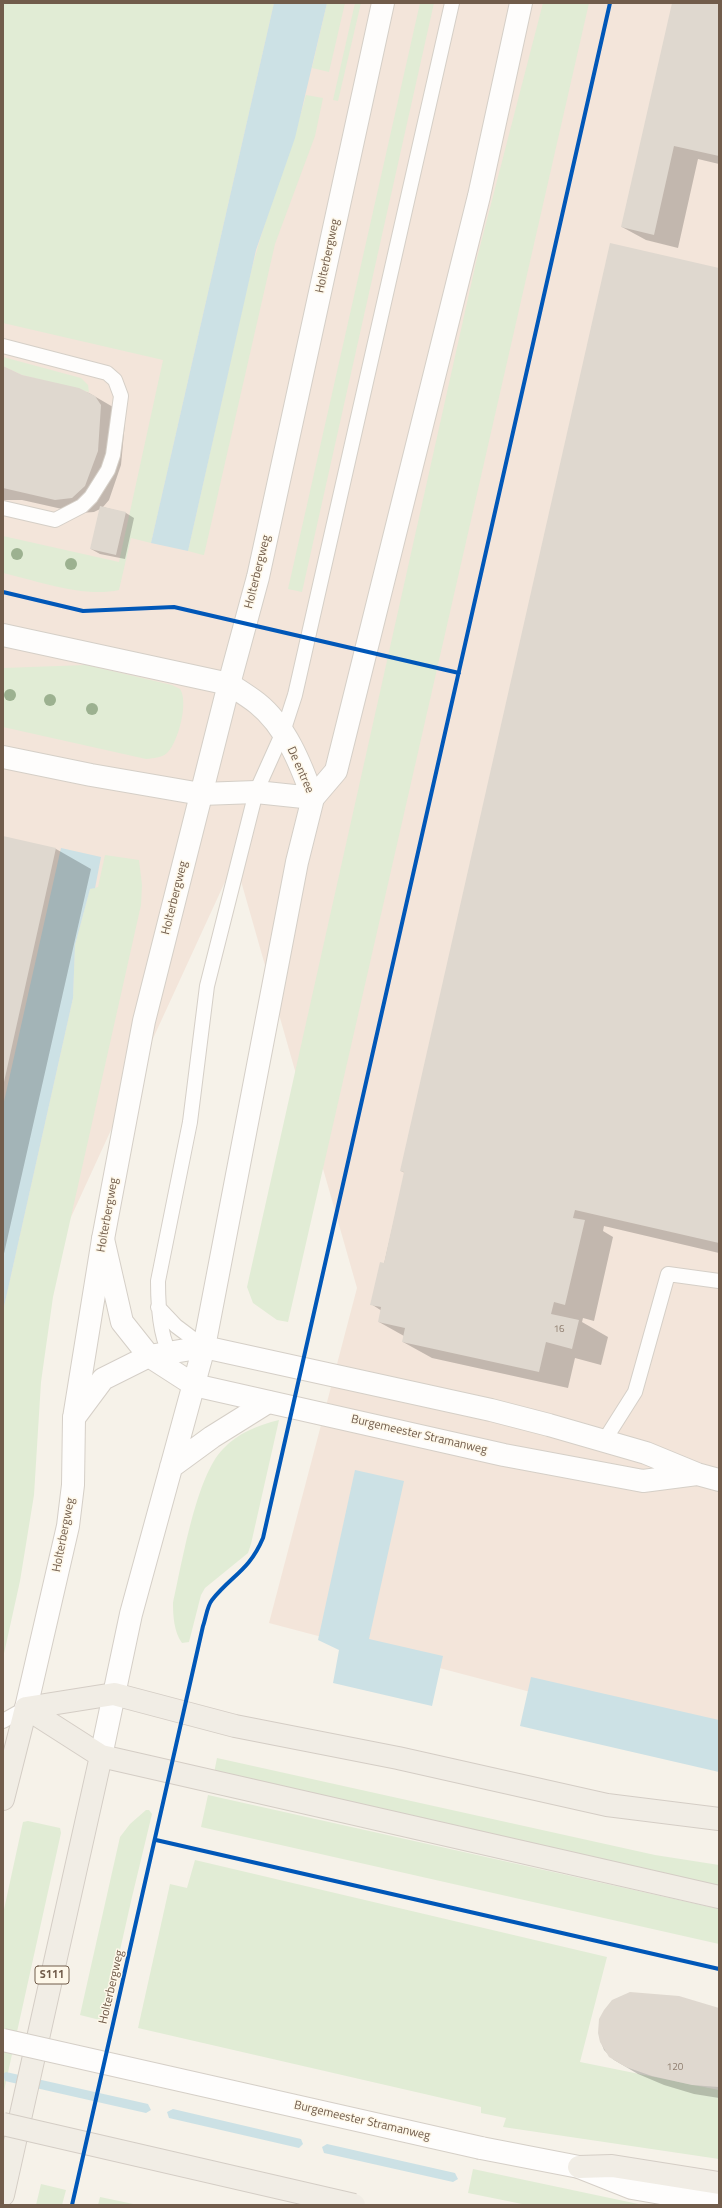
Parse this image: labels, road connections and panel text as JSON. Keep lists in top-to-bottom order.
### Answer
{
  "streets": {
    "main road": [
      "Holterbergweg",
      "De entree",
      "Burgemeester Stramanweg",
      "S111"
    ]
  },
  "crossings": [
    ["Holterbergweg", "De entree"],
    ["Holterbergweg", "Burgemeester Stramanweg"],
    ["De entree", "S111"],
    ["Burgemeester Stramanweg", "S111"]
  ],
  "house_numbers": ["16", "120"]
}
